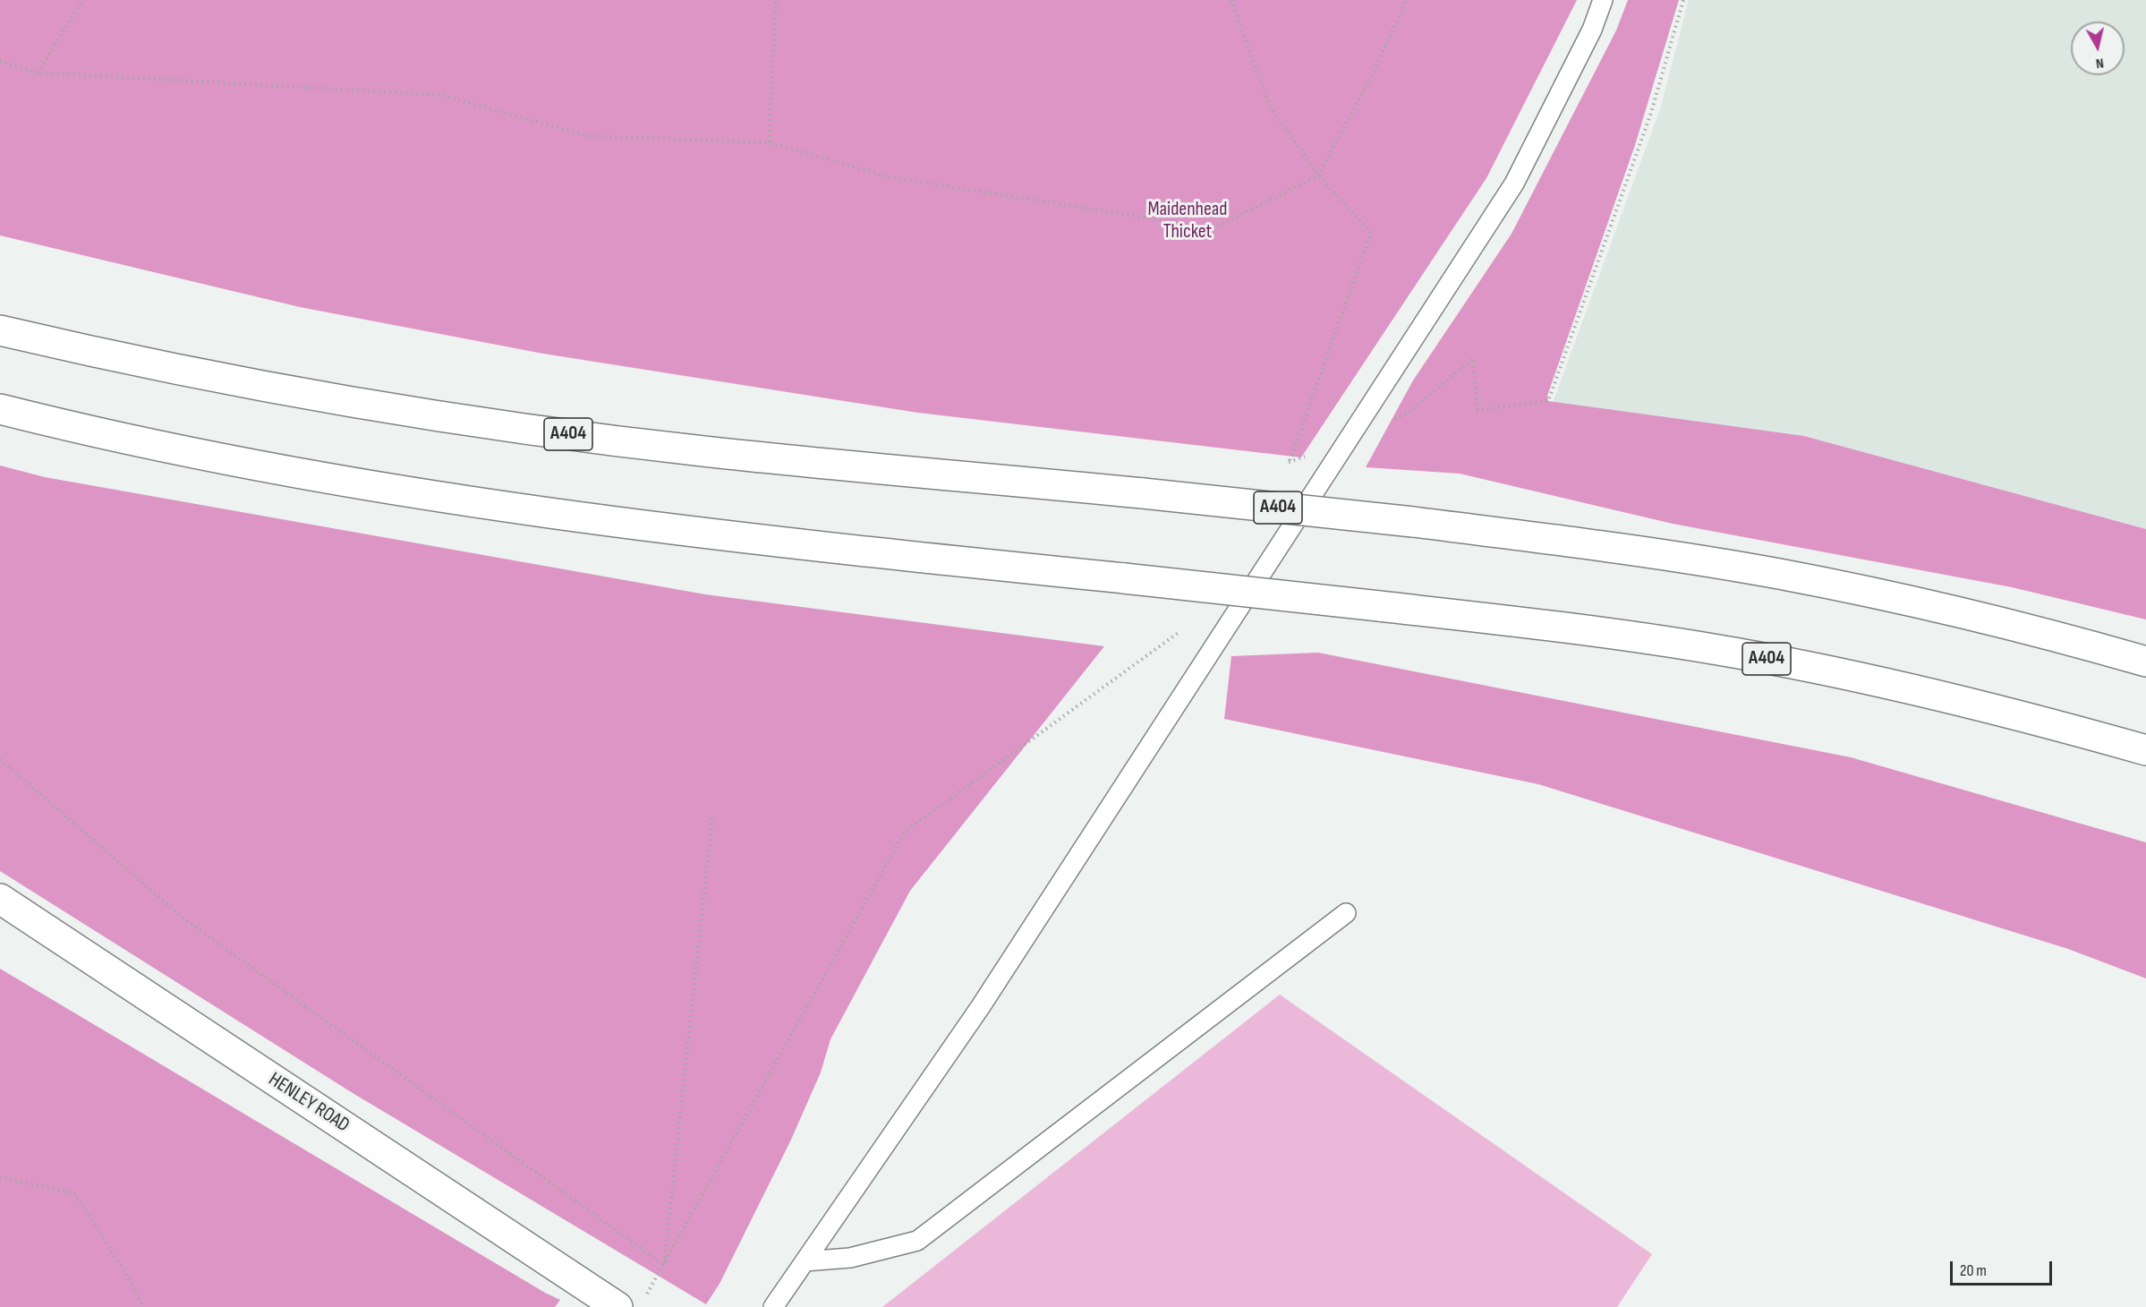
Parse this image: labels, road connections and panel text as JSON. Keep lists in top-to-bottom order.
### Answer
{
  "streets": {
    "main road": ["A404", "HENLEY ROAD"]
  },
  "parks": ["Maidenhead Thicket"],
  "scale_bar": "20 m",
  "north": "bottom"
}
